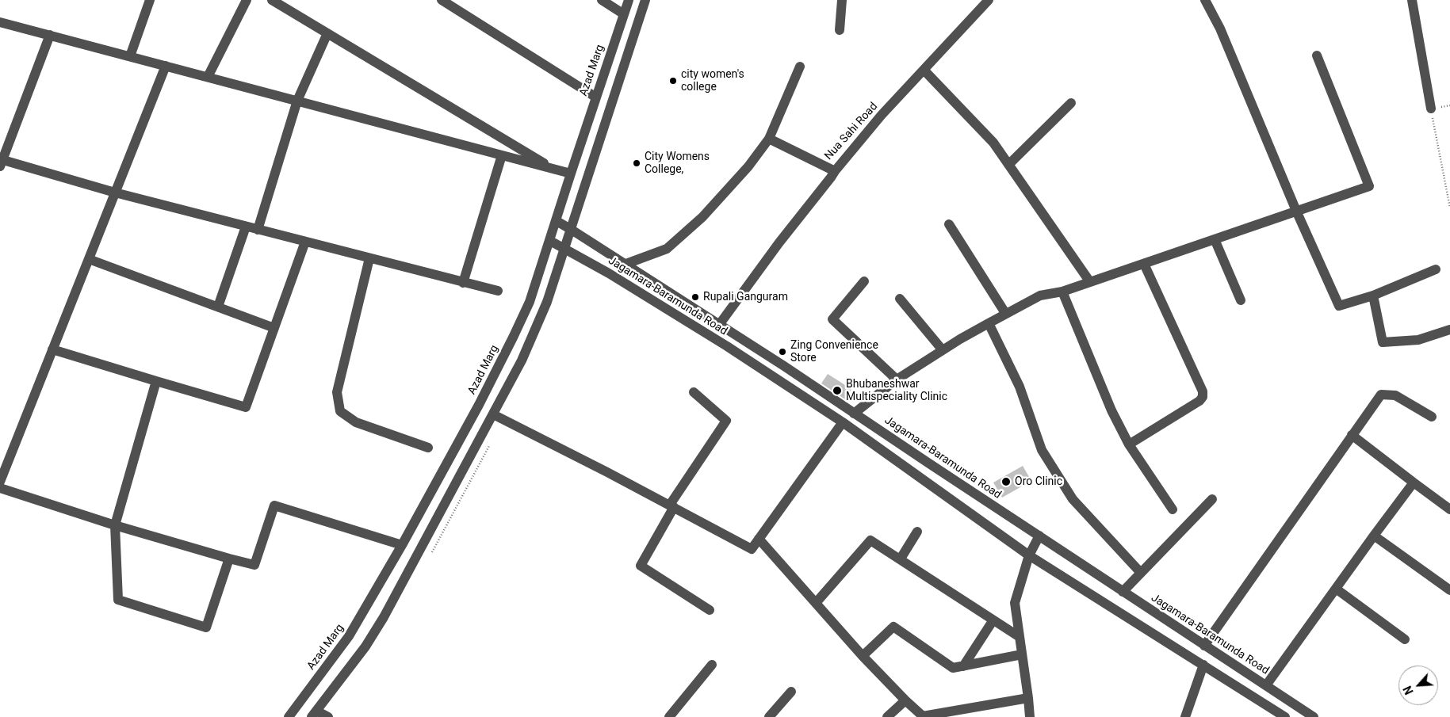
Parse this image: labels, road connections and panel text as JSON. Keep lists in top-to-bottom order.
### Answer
{
  "streets": {
    "street": ["Azad Marg", "Nua Sahi Road", "Jagamara-Baramunda Road"]
  },
  "crossings": [
    ["Azad Marg", "Jagamara-Baramunda Road"]
  ],
  "places": [
    "city women's college",
    "City Womens College,",
    "Rupali Ganguram",
    "Zing Convenience Store",
    "Bhubaneshwar Multispeciality Clinic",
    "Oro Clinic"
  ],
  "north": "bottom left"
}
